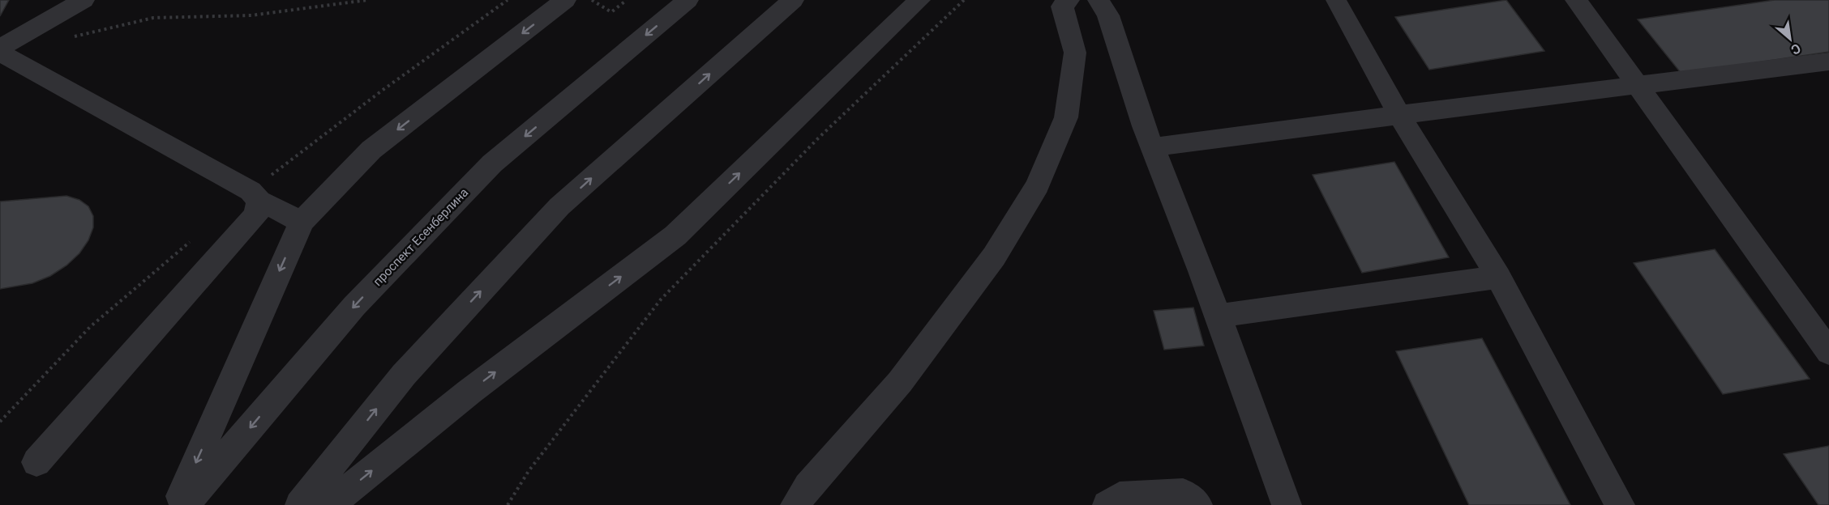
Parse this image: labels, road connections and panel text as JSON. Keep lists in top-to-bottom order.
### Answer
{
  "streets": {
    "street": ["проспект Есенберлина"]
  },
  "north": "bottom right"
}
